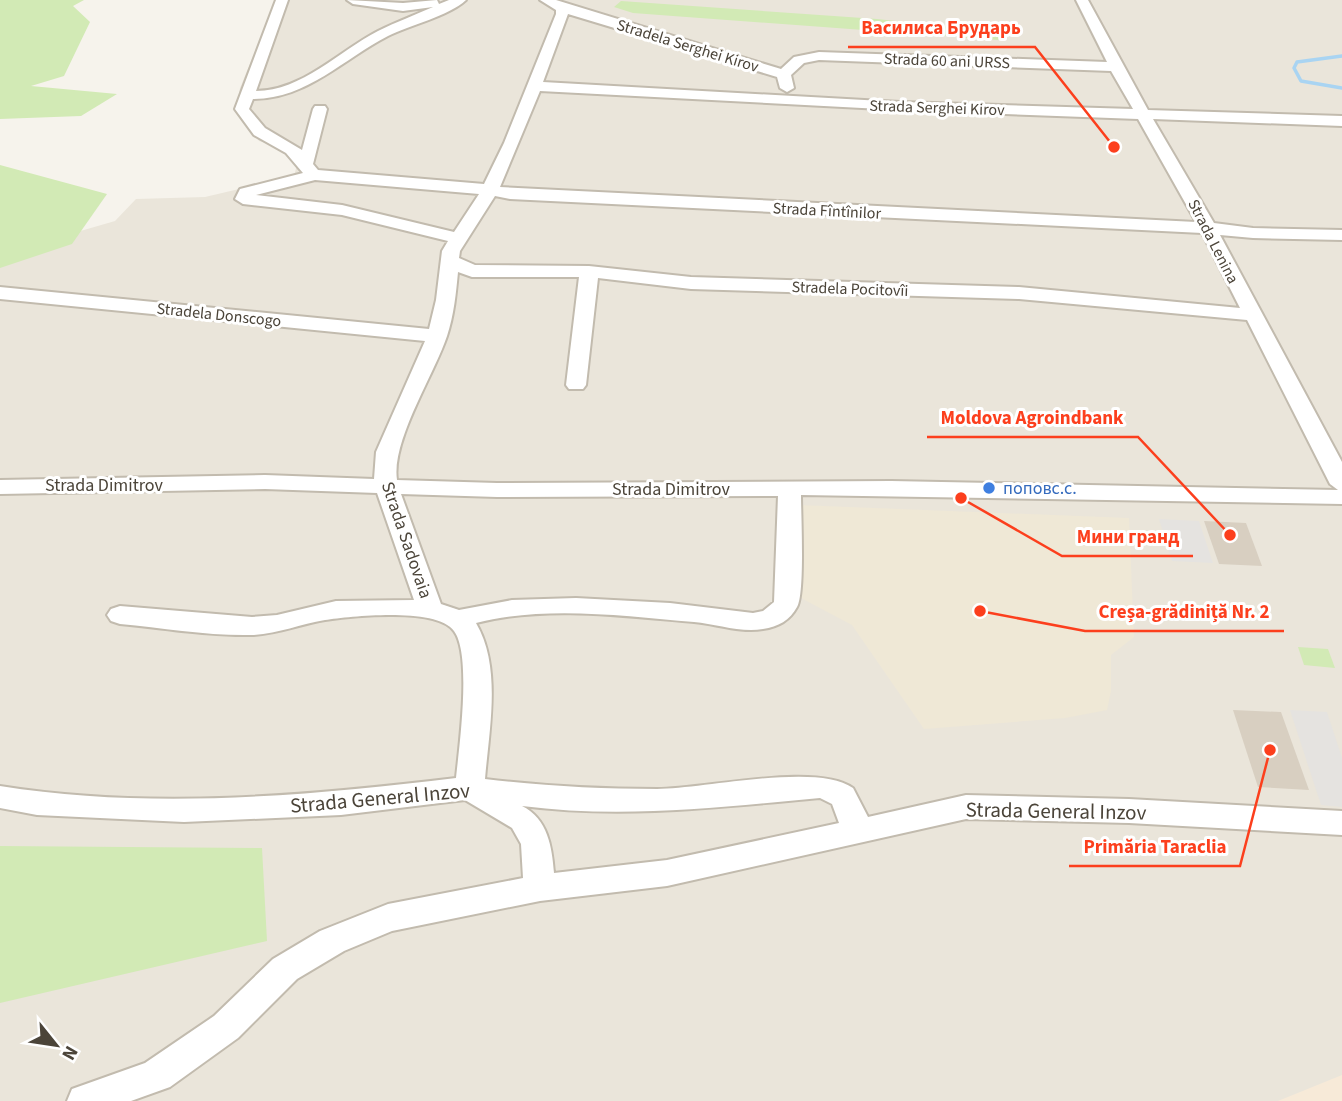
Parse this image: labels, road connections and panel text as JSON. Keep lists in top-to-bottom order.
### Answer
{
  "streets": {
    "street": [
      "Stradela Serghei Kirov",
      "Strada 60 ani URSS",
      "Strada Serghei Kirov",
      "Strada Fîntînilor",
      "Strada Lenina",
      "Stradela Pocitovîi",
      "Stradela Donscogo",
      "Strada Dimitrov",
      "Strada Sadovaia",
      "Strada General Inzov"
    ]
  },
  "crossings": [
    ["Stradela Serghei Kirov", "Strada 60 ani URSS"],
    ["Stradela Serghei Kirov", "Strada Sadovaia"],
    ["Strada 60 ani URSS", "Strada Lenina"],
    ["Strada Serghei Kirov", "Strada Lenina"],
    ["Strada Serghei Kirov", "Strada Sadovaia"],
    ["Strada Fîntînilor", "Strada Lenina"],
    ["Strada Fîntînilor", "Strada Sadovaia"],
    ["Strada Lenina", "Stradela Pocitovîi"],
    ["Stradela Pocitovîi", "Strada Sadovaia"],
    ["Stradela Donscogo", "Strada Sadovaia"],
    ["Strada Dimitrov", "Strada Sadovaia"]
  ],
  "places": [
    "Василиса Брударь",
    "поповс.с.",
    "Мини гранд",
    "Moldova Agroindbank",
    "Creșa-grădiniță Nr. 2",
    "Primăria Taraclia"
  ],
  "north": "bottom right"
}
